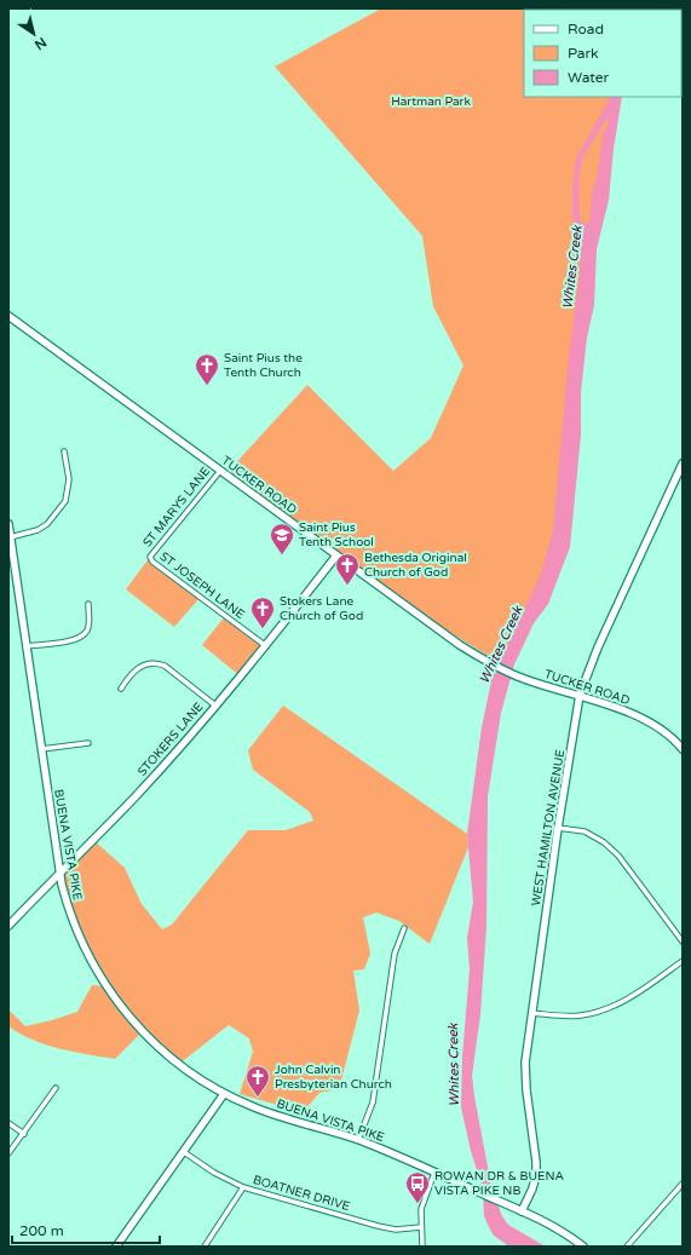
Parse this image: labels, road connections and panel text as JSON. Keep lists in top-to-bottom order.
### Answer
{
  "streets": {
    "street": [
      "TUCKER ROAD",
      "ST MARYS LANE",
      "ST JOSEPH LANE",
      "STOKERS LANE",
      "WEST HAMILTON AVENUE",
      "BUENA VISTA PIKE",
      "BOATNER DRIVE"
    ]
  },
  "crossings": [
    ["TUCKER ROAD", "ST MARYS LANE"],
    ["TUCKER ROAD", "STOKERS LANE"],
    ["TUCKER ROAD", "WEST HAMILTON AVENUE"],
    ["ST MARYS LANE", "ST JOSEPH LANE"],
    ["ST JOSEPH LANE", "STOKERS LANE"],
    ["STOKERS LANE", "BUENA VISTA PIKE"],
    ["WEST HAMILTON AVENUE", "BUENA VISTA PIKE"]
  ],
  "water": ["Whites Creek"],
  "parks": ["Hartman Park"],
  "places": {
    "church": [
      "Saint Pius the Tenth Church",
      "Bethesda Original Church of God",
      "Stokers Lane Church of God",
      "John Calvin Presbyterian Church"
    ],
    "school or university": ["Saint Pius Tenth School"],
    "bus stop": ["ROWAN DR & BUENA VISTA PIKE NB"]
  },
  "legend": ["Road", "Park", "Water"],
  "scale_bar": "200 m",
  "north": "bottom right"
}
